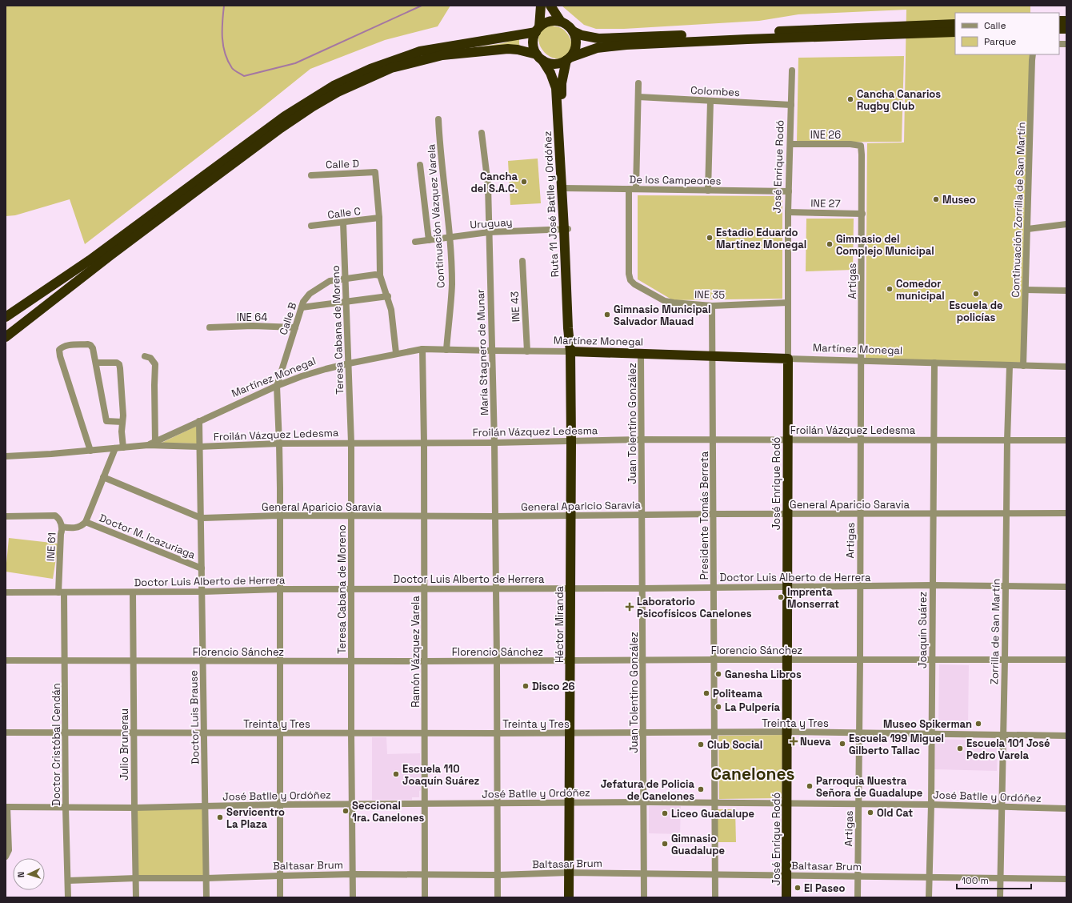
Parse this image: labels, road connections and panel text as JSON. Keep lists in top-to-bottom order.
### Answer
{
  "streets": {
    "highway": [
      "José Enrique Rodó",
      "Ruta 11 José Batlle y Ordóñez",
      "Martínez Monegal",
      "Héctor Miranda"
    ],
    "street": [
      "Colombes",
      "INE 26",
      "Calle D",
      "De los Campeones",
      "INE 27",
      "Continuación Zorrilla de San Martín",
      "Calle C",
      "Continuación Vázquez Varela",
      "Uruguay",
      "Artigas",
      "INE 35",
      "INE 43",
      "INE 64",
      "Calle B",
      "Teresa Cabana de Moreno",
      "María Stagnero de Munar",
      "Juan Tolentino González",
      "Froilán Vázquez Ledesma",
      "General Aparicio Saravia",
      "Presidente Tomás Berreta",
      "Doctor M. Icazuriaga",
      "INE 61",
      "Doctor Luis Alberto de Herrera",
      "Joaquín Suárez",
      "Zorrilla de San Martín",
      "Florencio Sánchez",
      "Ramón Vázquez Varela",
      "Doctor Luis Brause",
      "Treinta y Tres",
      "Doctor Cristóbal Cendán",
      "Julio Brunerau",
      "José Batlle y Ordóñez",
      "Baltasar Brum"
    ]
  },
  "crossings": [
    ["Colombes", "José Enrique Rodó"],
    ["INE 26", "José Enrique Rodó"],
    ["INE 26", "Artigas"],
    ["Calle D", "Calle C"],
    ["José Enrique Rodó", "De los Campeones"],
    ["José Enrique Rodó", "INE 27"],
    ["José Enrique Rodó", "INE 35"],
    ["José Enrique Rodó", "Martínez Monegal"],
    ["José Enrique Rodó", "Froilán Vázquez Ledesma"],
    ["José Enrique Rodó", "General Aparicio Saravia"],
    ["José Enrique Rodó", "Doctor Luis Alberto de Herrera"],
    ["José Enrique Rodó", "Florencio Sánchez"],
    ["José Enrique Rodó", "Treinta y Tres"],
    ["José Enrique Rodó", "José Batlle y Ordóñez"],
    ["José Enrique Rodó", "Baltasar Brum"],
    ["De los Campeones", "Ruta 11 José Batlle y Ordóñez"],
    ["De los Campeones", "INE 35"],
    ["INE 27", "Artigas"],
    ["Ruta 11 José Batlle y Ordóñez", "Uruguay"],
    ["Ruta 11 José Batlle y Ordóñez", "Martínez Monegal"],
    ["Ruta 11 José Batlle y Ordóñez", "Héctor Miranda"],
    ["Continuación Zorrilla de San Martín", "Martínez Monegal"],
    ["Calle C", "Teresa Cabana de Moreno"],
    ["Continuación Vázquez Varela", "Uruguay"],
    ["Continuación Vázquez Varela", "Martínez Monegal"],
    ["Uruguay", "María Stagnero de Munar"],
    ["Artigas", "Martínez Monegal"],
    ["Artigas", "Froilán Vázquez Ledesma"],
    ["Artigas", "General Aparicio Saravia"],
    ["Artigas", "Doctor Luis Alberto de Herrera"],
    ["Artigas", "Florencio Sánchez"],
    ["Artigas", "Treinta y Tres"],
    ["Artigas", "José Batlle y Ordóñez"],
    ["Artigas", "Baltasar Brum"],
    ["INE 35", "Presidente Tomás Berreta"],
    ["INE 43", "Martínez Monegal"],
    ["INE 64", "Calle B"],
    ["Calle B", "Teresa Cabana de Moreno"],
    ["Calle B", "Martínez Monegal"],
    ["Calle B", "Froilán Vázquez Ledesma"],
    ["Calle B", "General Aparicio Saravia"],
    ["Calle B", "Doctor Luis Alberto de Herrera"],
    ["Calle B", "Florencio Sánchez"],
    ["Calle B", "Treinta y Tres"],
    ["Calle B", "José Batlle y Ordóñez"],
    ["Calle B", "Baltasar Brum"],
    ["Teresa Cabana de Moreno", "Martínez Monegal"],
    ["Teresa Cabana de Moreno", "Froilán Vázquez Ledesma"],
    ["Teresa Cabana de Moreno", "General Aparicio Saravia"],
    ["Teresa Cabana de Moreno", "Doctor Luis Alberto de Herrera"],
    ["Teresa Cabana de Moreno", "Florencio Sánchez"],
    ["Teresa Cabana de Moreno", "Treinta y Tres"],
    ["Teresa Cabana de Moreno", "José Batlle y Ordóñez"],
    ["Teresa Cabana de Moreno", "Baltasar Brum"],
    ["Martínez Monegal", "María Stagnero de Munar"],
    ["Martínez Monegal", "Juan Tolentino González"],
    ["Martínez Monegal", "Froilán Vázquez Ledesma"],
    ["Martínez Monegal", "Presidente Tomás Berreta"],
    ["Martínez Monegal", "Héctor Miranda"],
    ["Martínez Monegal", "Joaquín Suárez"],
    ["Martínez Monegal", "Zorrilla de San Martín"],
    ["Martínez Monegal", "Ramón Vázquez Varela"],
    ["Martínez Monegal", "Doctor Luis Brause"],
    ["María Stagnero de Munar", "Froilán Vázquez Ledesma"],
    ["María Stagnero de Munar", "General Aparicio Saravia"],
    ["María Stagnero de Munar", "Doctor Luis Alberto de Herrera"],
    ["María Stagnero de Munar", "Florencio Sánchez"],
    ["María Stagnero de Munar", "Treinta y Tres"],
    ["María Stagnero de Munar", "José Batlle y Ordóñez"],
    ["María Stagnero de Munar", "Baltasar Brum"],
    ["Juan Tolentino González", "Froilán Vázquez Ledesma"],
    ["Juan Tolentino González", "General Aparicio Saravia"],
    ["Juan Tolentino González", "Doctor Luis Alberto de Herrera"],
    ["Juan Tolentino González", "Florencio Sánchez"],
    ["Juan Tolentino González", "Treinta y Tres"],
    ["Juan Tolentino González", "José Batlle y Ordóñez"],
    ["Juan Tolentino González", "Baltasar Brum"],
    ["Froilán Vázquez Ledesma", "Presidente Tomás Berreta"],
    ["Froilán Vázquez Ledesma", "Doctor M. Icazuriaga"],
    ["Froilán Vázquez Ledesma", "Héctor Miranda"],
    ["Froilán Vázquez Ledesma", "Joaquín Suárez"],
    ["Froilán Vázquez Ledesma", "Zorrilla de San Martín"],
    ["Froilán Vázquez Ledesma", "Ramón Vázquez Varela"],
    ["Froilán Vázquez Ledesma", "Doctor Luis Brause"],
    ["General Aparicio Saravia", "Presidente Tomás Berreta"],
    ["General Aparicio Saravia", "Doctor M. Icazuriaga"],
    ["General Aparicio Saravia", "Héctor Miranda"],
    ["General Aparicio Saravia", "Joaquín Suárez"],
    ["General Aparicio Saravia", "Zorrilla de San Martín"],
    ["General Aparicio Saravia", "Ramón Vázquez Varela"],
    ["General Aparicio Saravia", "Doctor Luis Brause"],
    ["Presidente Tomás Berreta", "Doctor Luis Alberto de Herrera"],
    ["Presidente Tomás Berreta", "Florencio Sánchez"],
    ["Presidente Tomás Berreta", "Treinta y Tres"],
    ["Presidente Tomás Berreta", "José Batlle y Ordóñez"],
    ["Presidente Tomás Berreta", "Baltasar Brum"],
    ["Doctor M. Icazuriaga", "INE 61"],
    ["Doctor M. Icazuriaga", "Doctor Luis Brause"],
    ["INE 61", "Doctor Luis Alberto de Herrera"],
    ["INE 61", "Doctor Cristóbal Cendán"],
    ["Doctor Luis Alberto de Herrera", "Héctor Miranda"],
    ["Doctor Luis Alberto de Herrera", "Joaquín Suárez"],
    ["Doctor Luis Alberto de Herrera", "Zorrilla de San Martín"],
    ["Doctor Luis Alberto de Herrera", "Ramón Vázquez Varela"],
    ["Doctor Luis Alberto de Herrera", "Doctor Luis Brause"],
    ["Doctor Luis Alberto de Herrera", "Doctor Cristóbal Cendán"],
    ["Doctor Luis Alberto de Herrera", "Julio Brunerau"],
    ["Héctor Miranda", "Florencio Sánchez"],
    ["Héctor Miranda", "Treinta y Tres"],
    ["Héctor Miranda", "José Batlle y Ordóñez"],
    ["Héctor Miranda", "Baltasar Brum"],
    ["Joaquín Suárez", "Florencio Sánchez"],
    ["Joaquín Suárez", "Treinta y Tres"],
    ["Joaquín Suárez", "José Batlle y Ordóñez"],
    ["Joaquín Suárez", "Baltasar Brum"],
    ["Zorrilla de San Martín", "Florencio Sánchez"],
    ["Zorrilla de San Martín", "Treinta y Tres"],
    ["Zorrilla de San Martín", "José Batlle y Ordóñez"],
    ["Zorrilla de San Martín", "Baltasar Brum"],
    ["Florencio Sánchez", "Ramón Vázquez Varela"],
    ["Florencio Sánchez", "Doctor Luis Brause"],
    ["Florencio Sánchez", "Doctor Cristóbal Cendán"],
    ["Florencio Sánchez", "Julio Brunerau"],
    ["Ramón Vázquez Varela", "Treinta y Tres"],
    ["Ramón Vázquez Varela", "José Batlle y Ordóñez"],
    ["Ramón Vázquez Varela", "Baltasar Brum"],
    ["Doctor Luis Brause", "Treinta y Tres"],
    ["Doctor Luis Brause", "José Batlle y Ordóñez"],
    ["Doctor Luis Brause", "Baltasar Brum"],
    ["Treinta y Tres", "Doctor Cristóbal Cendán"],
    ["Treinta y Tres", "Julio Brunerau"],
    ["Doctor Cristóbal Cendán", "José Batlle y Ordóñez"],
    ["Doctor Cristóbal Cendán", "Baltasar Brum"],
    ["Julio Brunerau", "José Batlle y Ordóñez"],
    ["Julio Brunerau", "Baltasar Brum"]
  ],
  "districts": ["Canelones"],
  "places": {
    "other": [
      "Cancha Canarios Rugby Club",
      "Cancha del S.A.C.",
      "Museo",
      "Estadio Eduardo Martínez Monegal",
      "Gimnasio del Complejo Municipal",
      "Comedor municipal",
      "Escuela de policías",
      "Gimnasio Municipal Salvador Mauad",
      "Imprenta Monserrat",
      "Ganesha Libros",
      "Disco 26",
      "Politeama",
      "La Pulpería",
      "Museo Spikerman",
      "Escuela 199 Miguel Gilberto Tallac",
      "Club Social",
      "Escuela 101 José Pedro Varela",
      "Escuela 110 Joaquín Suárez",
      "Parroquia Nuestra Señora de Guadalupe",
      "Jefatura de Policia de Canelones",
      "Seccional 1ra. Canelones",
      "Old Cat",
      "Liceo Guadalupe",
      "Servicentro La Plaza",
      "Gimnasio Guadalupe",
      "El Paseo"
    ],
    "health": ["Laboratorio Psicofísicos Canelones", "Nueva"]
  },
  "legend": ["Calle", "Parque"],
  "scale_bar": "100 m",
  "north": "left"
}
